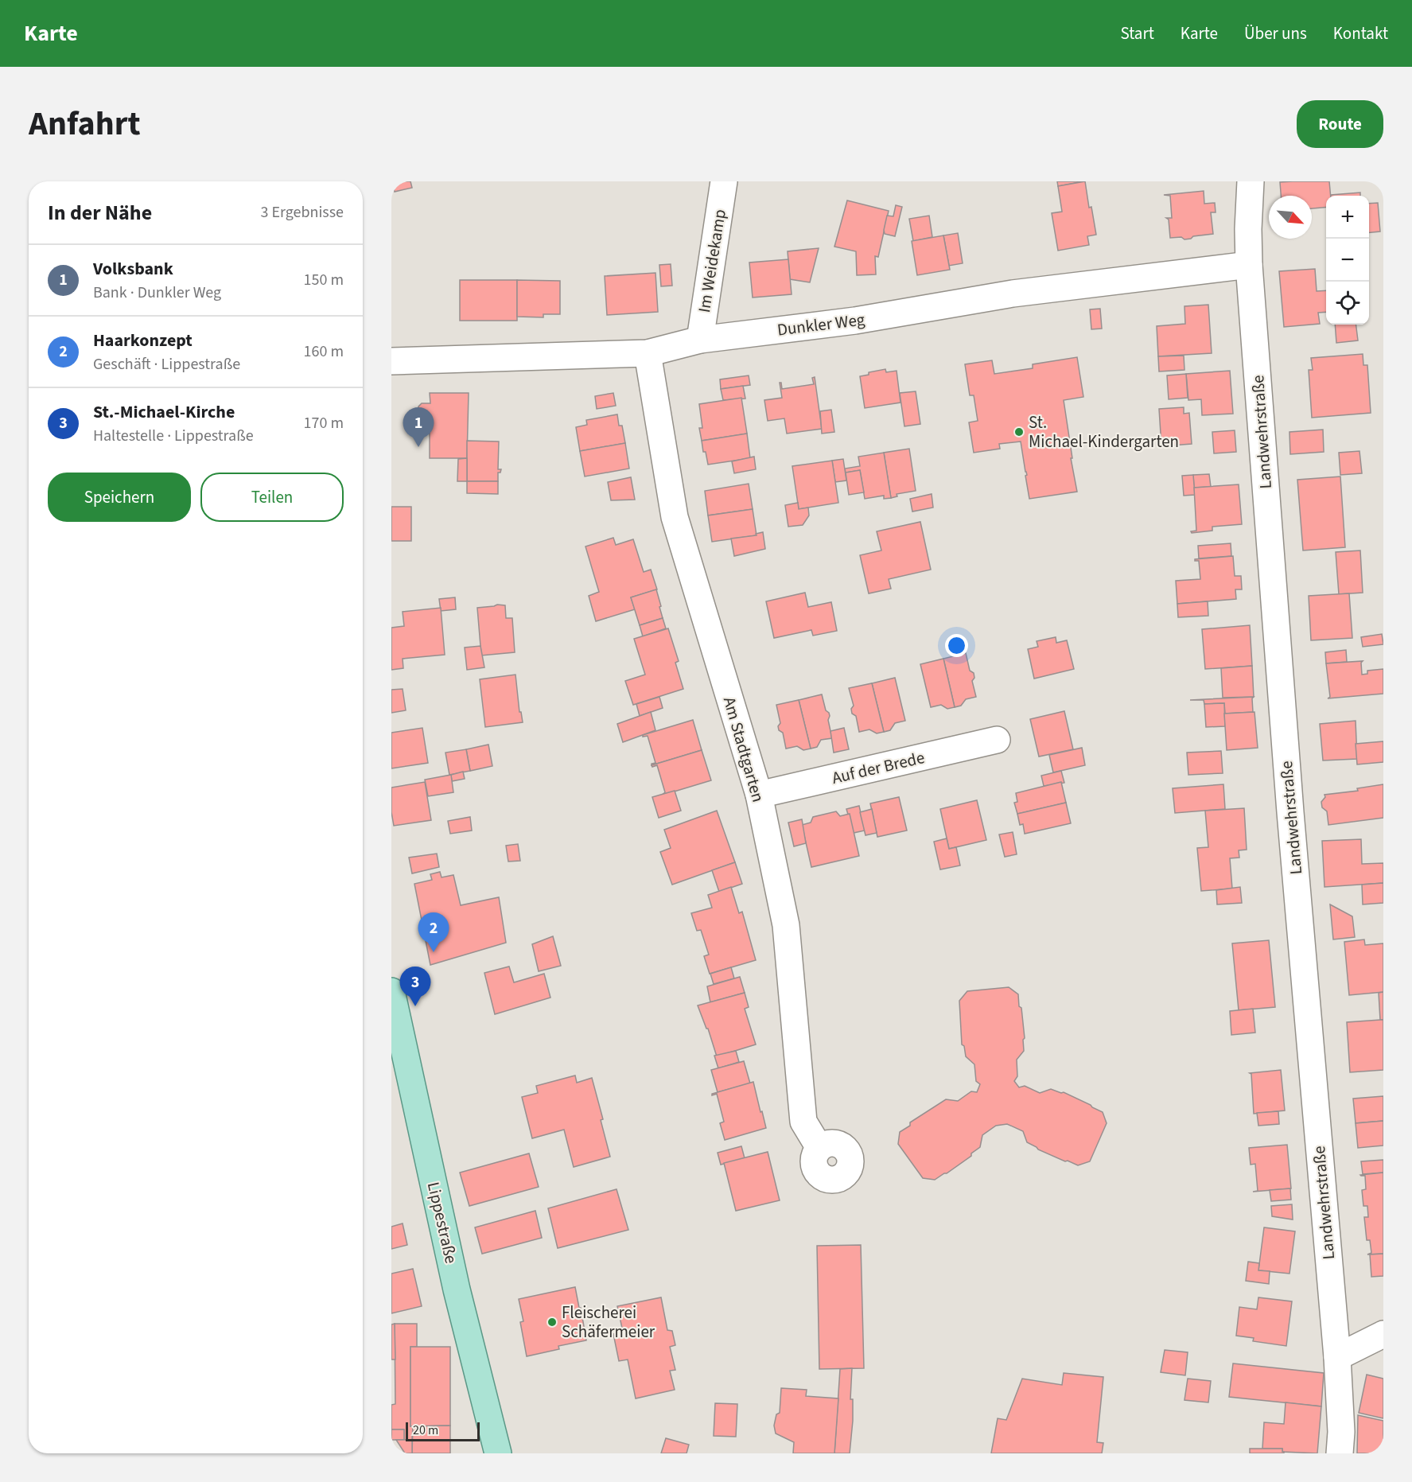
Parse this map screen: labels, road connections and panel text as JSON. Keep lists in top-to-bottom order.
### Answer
{
  "streets": {
    "main road": ["Lippestraße"],
    "street": [
      "Im Weidekamp",
      "Dunkler Weg",
      "Landwehrstraße",
      "Am Stadtgarten",
      "Auf der Brede"
    ]
  },
  "crossings": [
    ["Im Weidekamp", "Dunkler Weg"],
    ["Dunkler Weg", "Landwehrstraße"],
    ["Dunkler Weg", "Am Stadtgarten"],
    ["Am Stadtgarten", "Auf der Brede"]
  ],
  "places": ["St. Michael-Kindergarten", "Fleischerei Schäfermeier"],
  "scale_bar": "20 m",
  "north": "bottom right",
  "page": {
    "header": "Karte",
    "nav": [
      "Start",
      "Karte",
      "Über uns",
      "Kontakt"
    ],
    "title": "Anfahrt",
    "buttons": [
      "Route",
      ["Speichern", "Teilen"]
    ],
    "heading": ["In der Nähe", "3 Ergebnisse"],
    "map_buttons": ["+", "−"],
    "list": [
      {
        "mark": "1",
        "name": "Volksbank",
        "note": "Bank · Dunkler Weg",
        "value": "150 m"
      },
      {
        "mark": "2",
        "name": "Haarkonzept",
        "note": "Geschäft · Lippestraße",
        "value": "160 m"
      },
      {
        "mark": "3",
        "name": "St.-Michael-Kirche",
        "note": "Haltestelle · Lippestraße",
        "value": "170 m"
      }
    ],
    "pins": ["1", "2", "3"],
    "scale": "20 m"
  }
}
